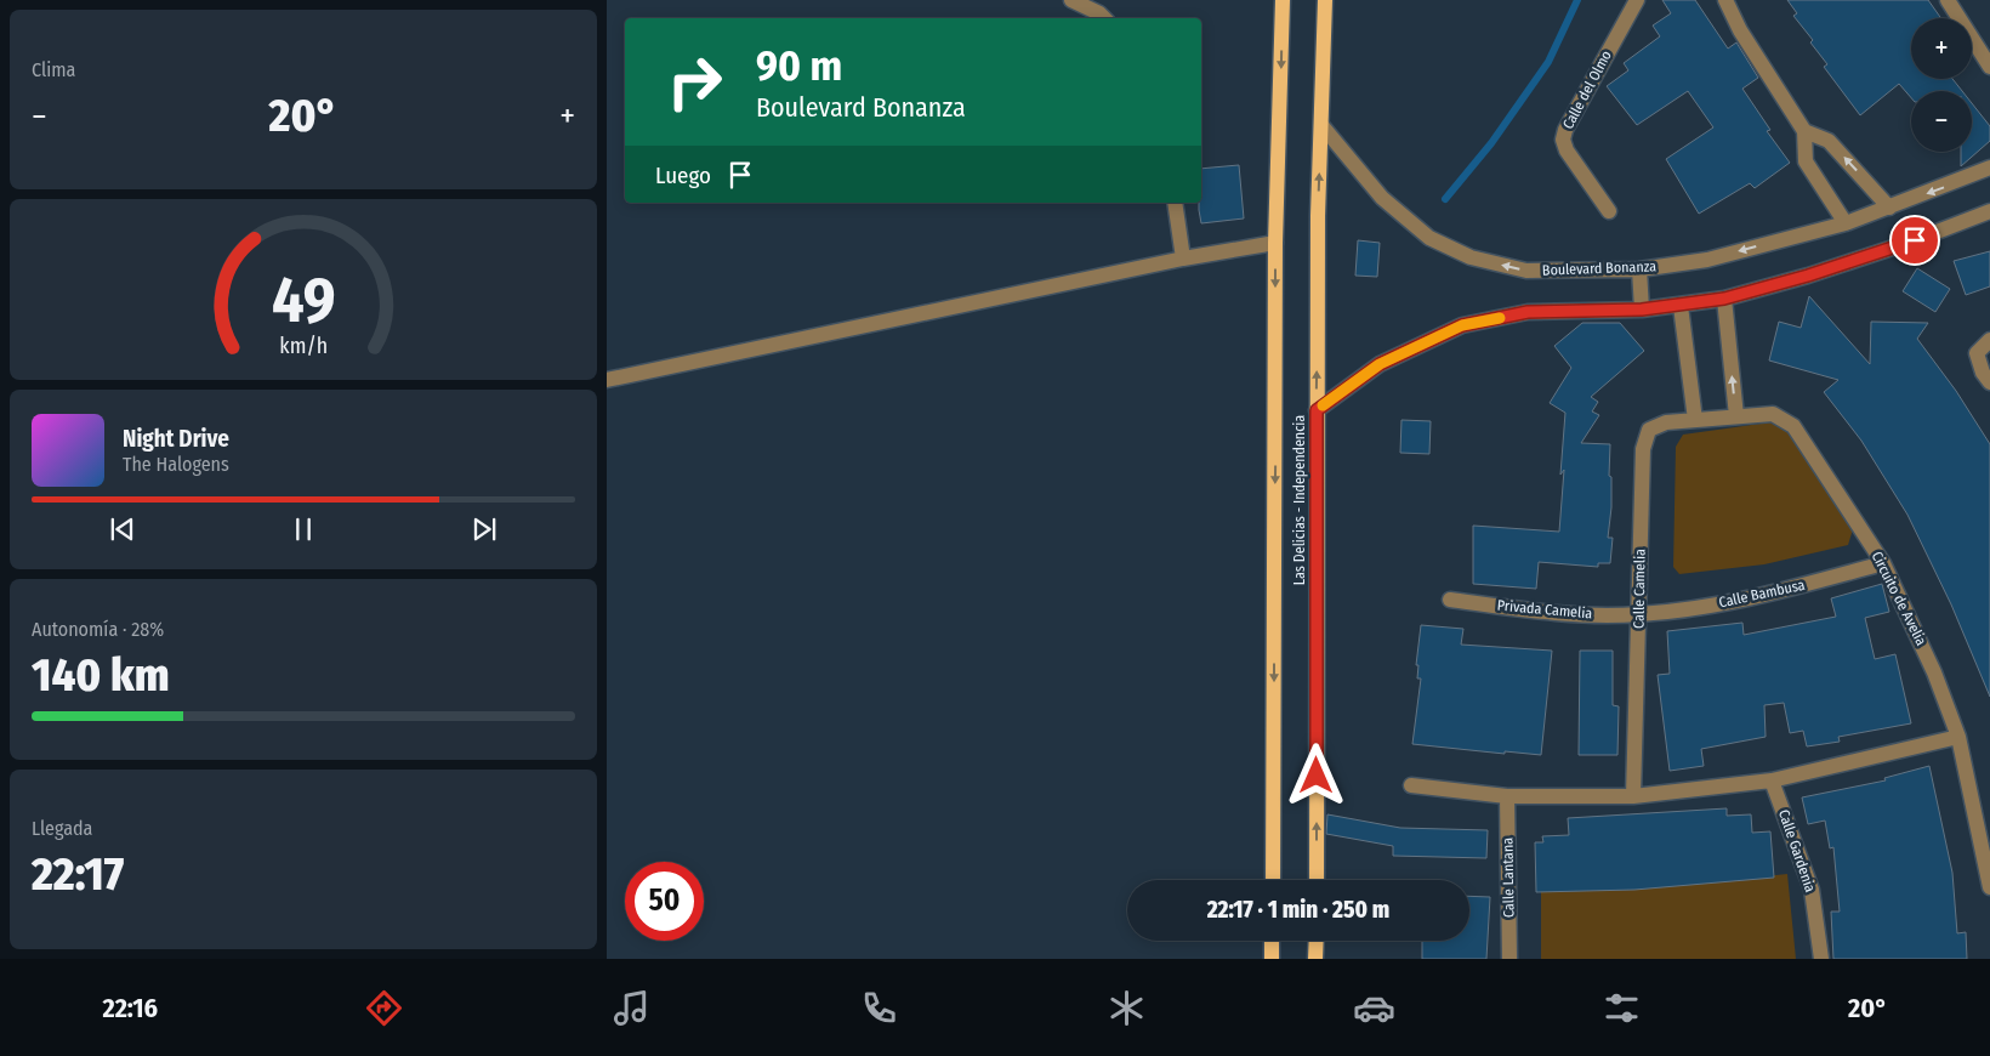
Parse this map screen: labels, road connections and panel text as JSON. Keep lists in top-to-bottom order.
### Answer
{
  "streets": {
    "main road": ["Las Delicias - Independencia"],
    "street": [
      "Calle del Olmo",
      "Boulevard Bonanza",
      "Calle Camelia",
      "Calle Bambusa",
      "Circuito de Avelia",
      "Privada Camelia",
      "Calle Gardenia",
      "Calle Lantana"
    ]
  },
  "crossings": [
    ["Boulevard Bonanza", "Las Delicias - Independencia"],
    ["Calle Camelia", "Calle Bambusa"],
    ["Calle Camelia", "Circuito de Avelia"],
    ["Calle Camelia", "Privada Camelia"],
    ["Calle Bambusa", "Circuito de Avelia"],
    ["Calle Bambusa", "Privada Camelia"]
  ],
  "page": {
    "tile": [
      "Clima",
      ["Autonomía · 28%", "140 km"],
      ["Llegada", "22:17"]
    ],
    "map_buttons": ["+", "−"],
    "turn": ["90 m", "Boulevard Bonanza"],
    "heat": ["−", "20°", "+"],
    "then": "Luego",
    "song": ["Night Drive", "The Halogens"],
    "limit": "50",
    "trip": "22:17 · 1 min · 250 m",
    "tabs": ["22:16", "20°"],
    "gauge": ["49", "km/h"]
  }
}
